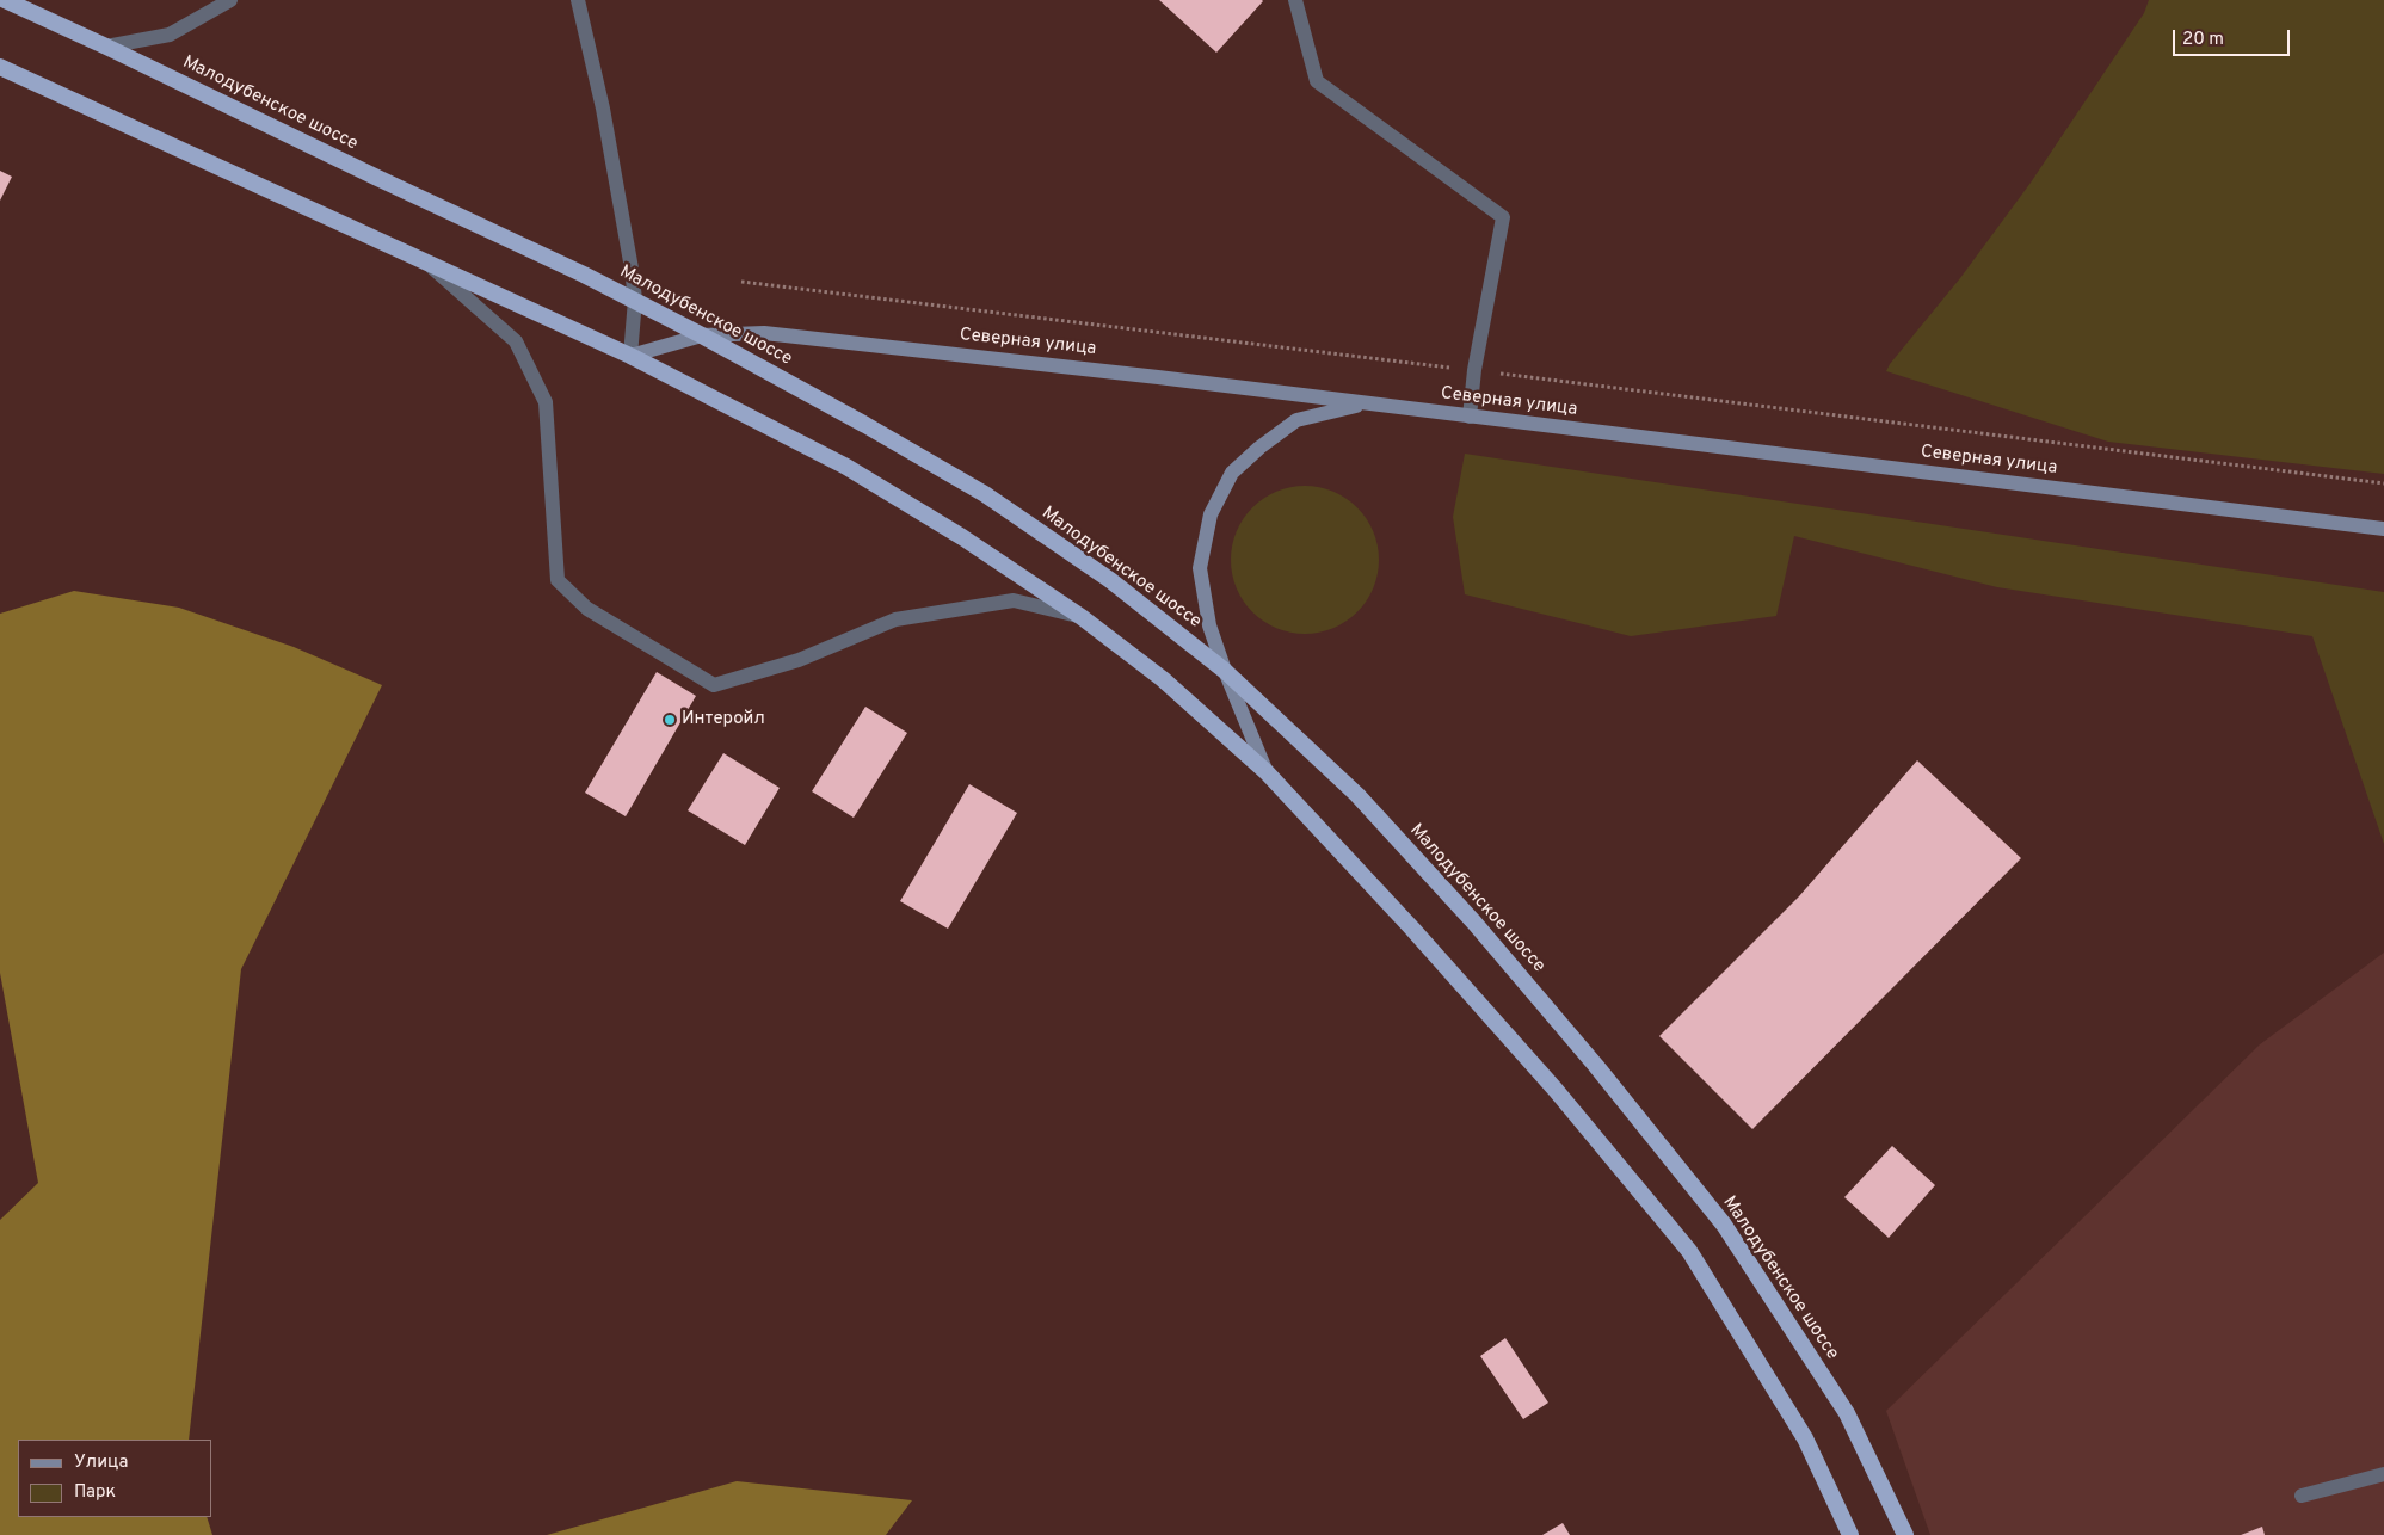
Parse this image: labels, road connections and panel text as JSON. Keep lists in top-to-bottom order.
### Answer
{
  "streets": {
    "highway": ["Малодубенское шоссе"],
    "main road": ["Северная улица"]
  },
  "crossings": [
    ["Малодубенское шоссе", "Северная улица"]
  ],
  "places": ["Интеройл"],
  "legend": ["Улица", "Парк"],
  "scale_bar": "20 m"
}
